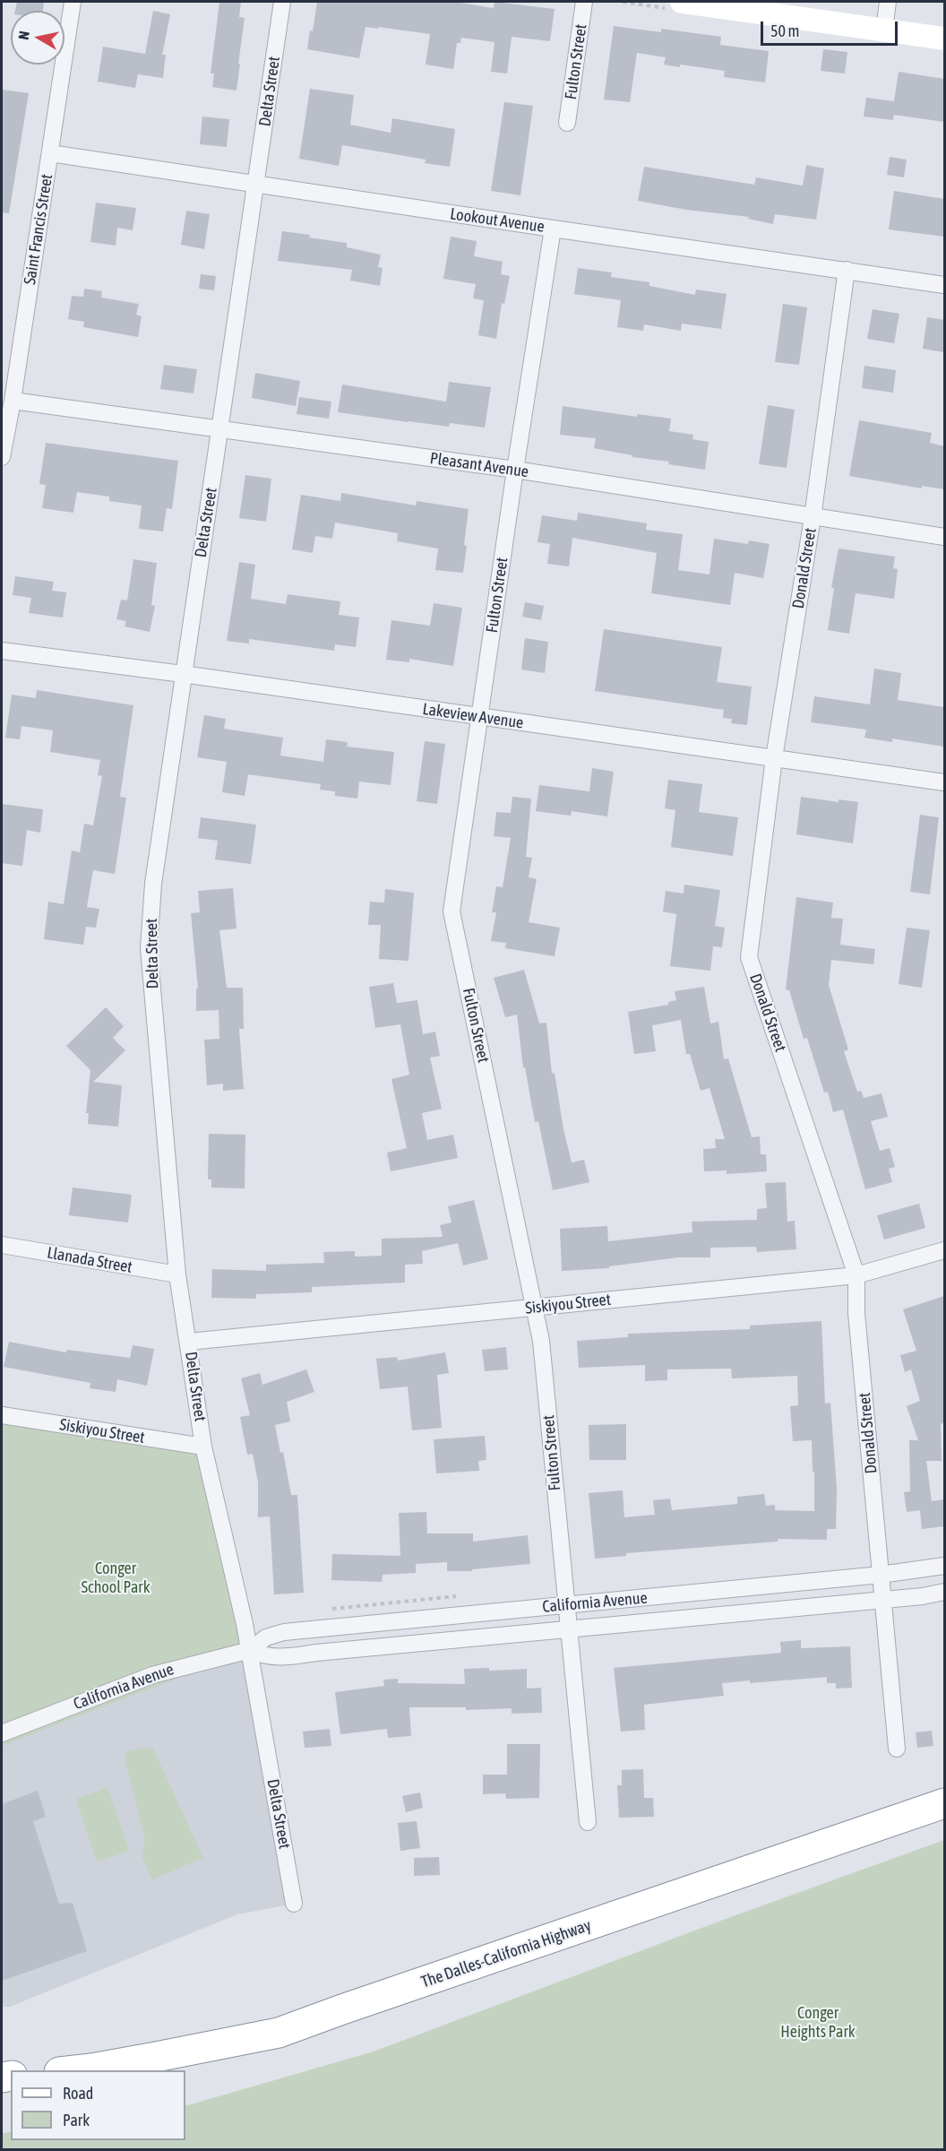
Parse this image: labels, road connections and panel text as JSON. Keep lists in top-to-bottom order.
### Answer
{
  "streets": {
    "highway": ["The Dalles-California Highway"],
    "street": [
      "Fulton Street",
      "Delta Street",
      "Lookout Avenue",
      "Saint Francis Street",
      "Pleasant Avenue",
      "Donald Street",
      "Lakeview Avenue",
      "Llanada Street",
      "Siskiyou Street",
      "California Avenue"
    ]
  },
  "crossings": [
    ["Fulton Street", "Lookout Avenue"],
    ["Fulton Street", "Pleasant Avenue"],
    ["Fulton Street", "Lakeview Avenue"],
    ["Fulton Street", "Siskiyou Street"],
    ["Fulton Street", "California Avenue"],
    ["Delta Street", "Lookout Avenue"],
    ["Delta Street", "Pleasant Avenue"],
    ["Delta Street", "Lakeview Avenue"],
    ["Delta Street", "Llanada Street"],
    ["Delta Street", "Siskiyou Street"],
    ["Delta Street", "California Avenue"],
    ["Lookout Avenue", "Saint Francis Street"],
    ["Lookout Avenue", "Donald Street"],
    ["Saint Francis Street", "Pleasant Avenue"],
    ["Pleasant Avenue", "Donald Street"],
    ["Donald Street", "Lakeview Avenue"],
    ["Donald Street", "Siskiyou Street"],
    ["Donald Street", "California Avenue"]
  ],
  "parks": ["Conger School Park", "Conger Heights Park"],
  "legend": ["Road", "Park"],
  "scale_bar": "50 m",
  "north": "left"
}
